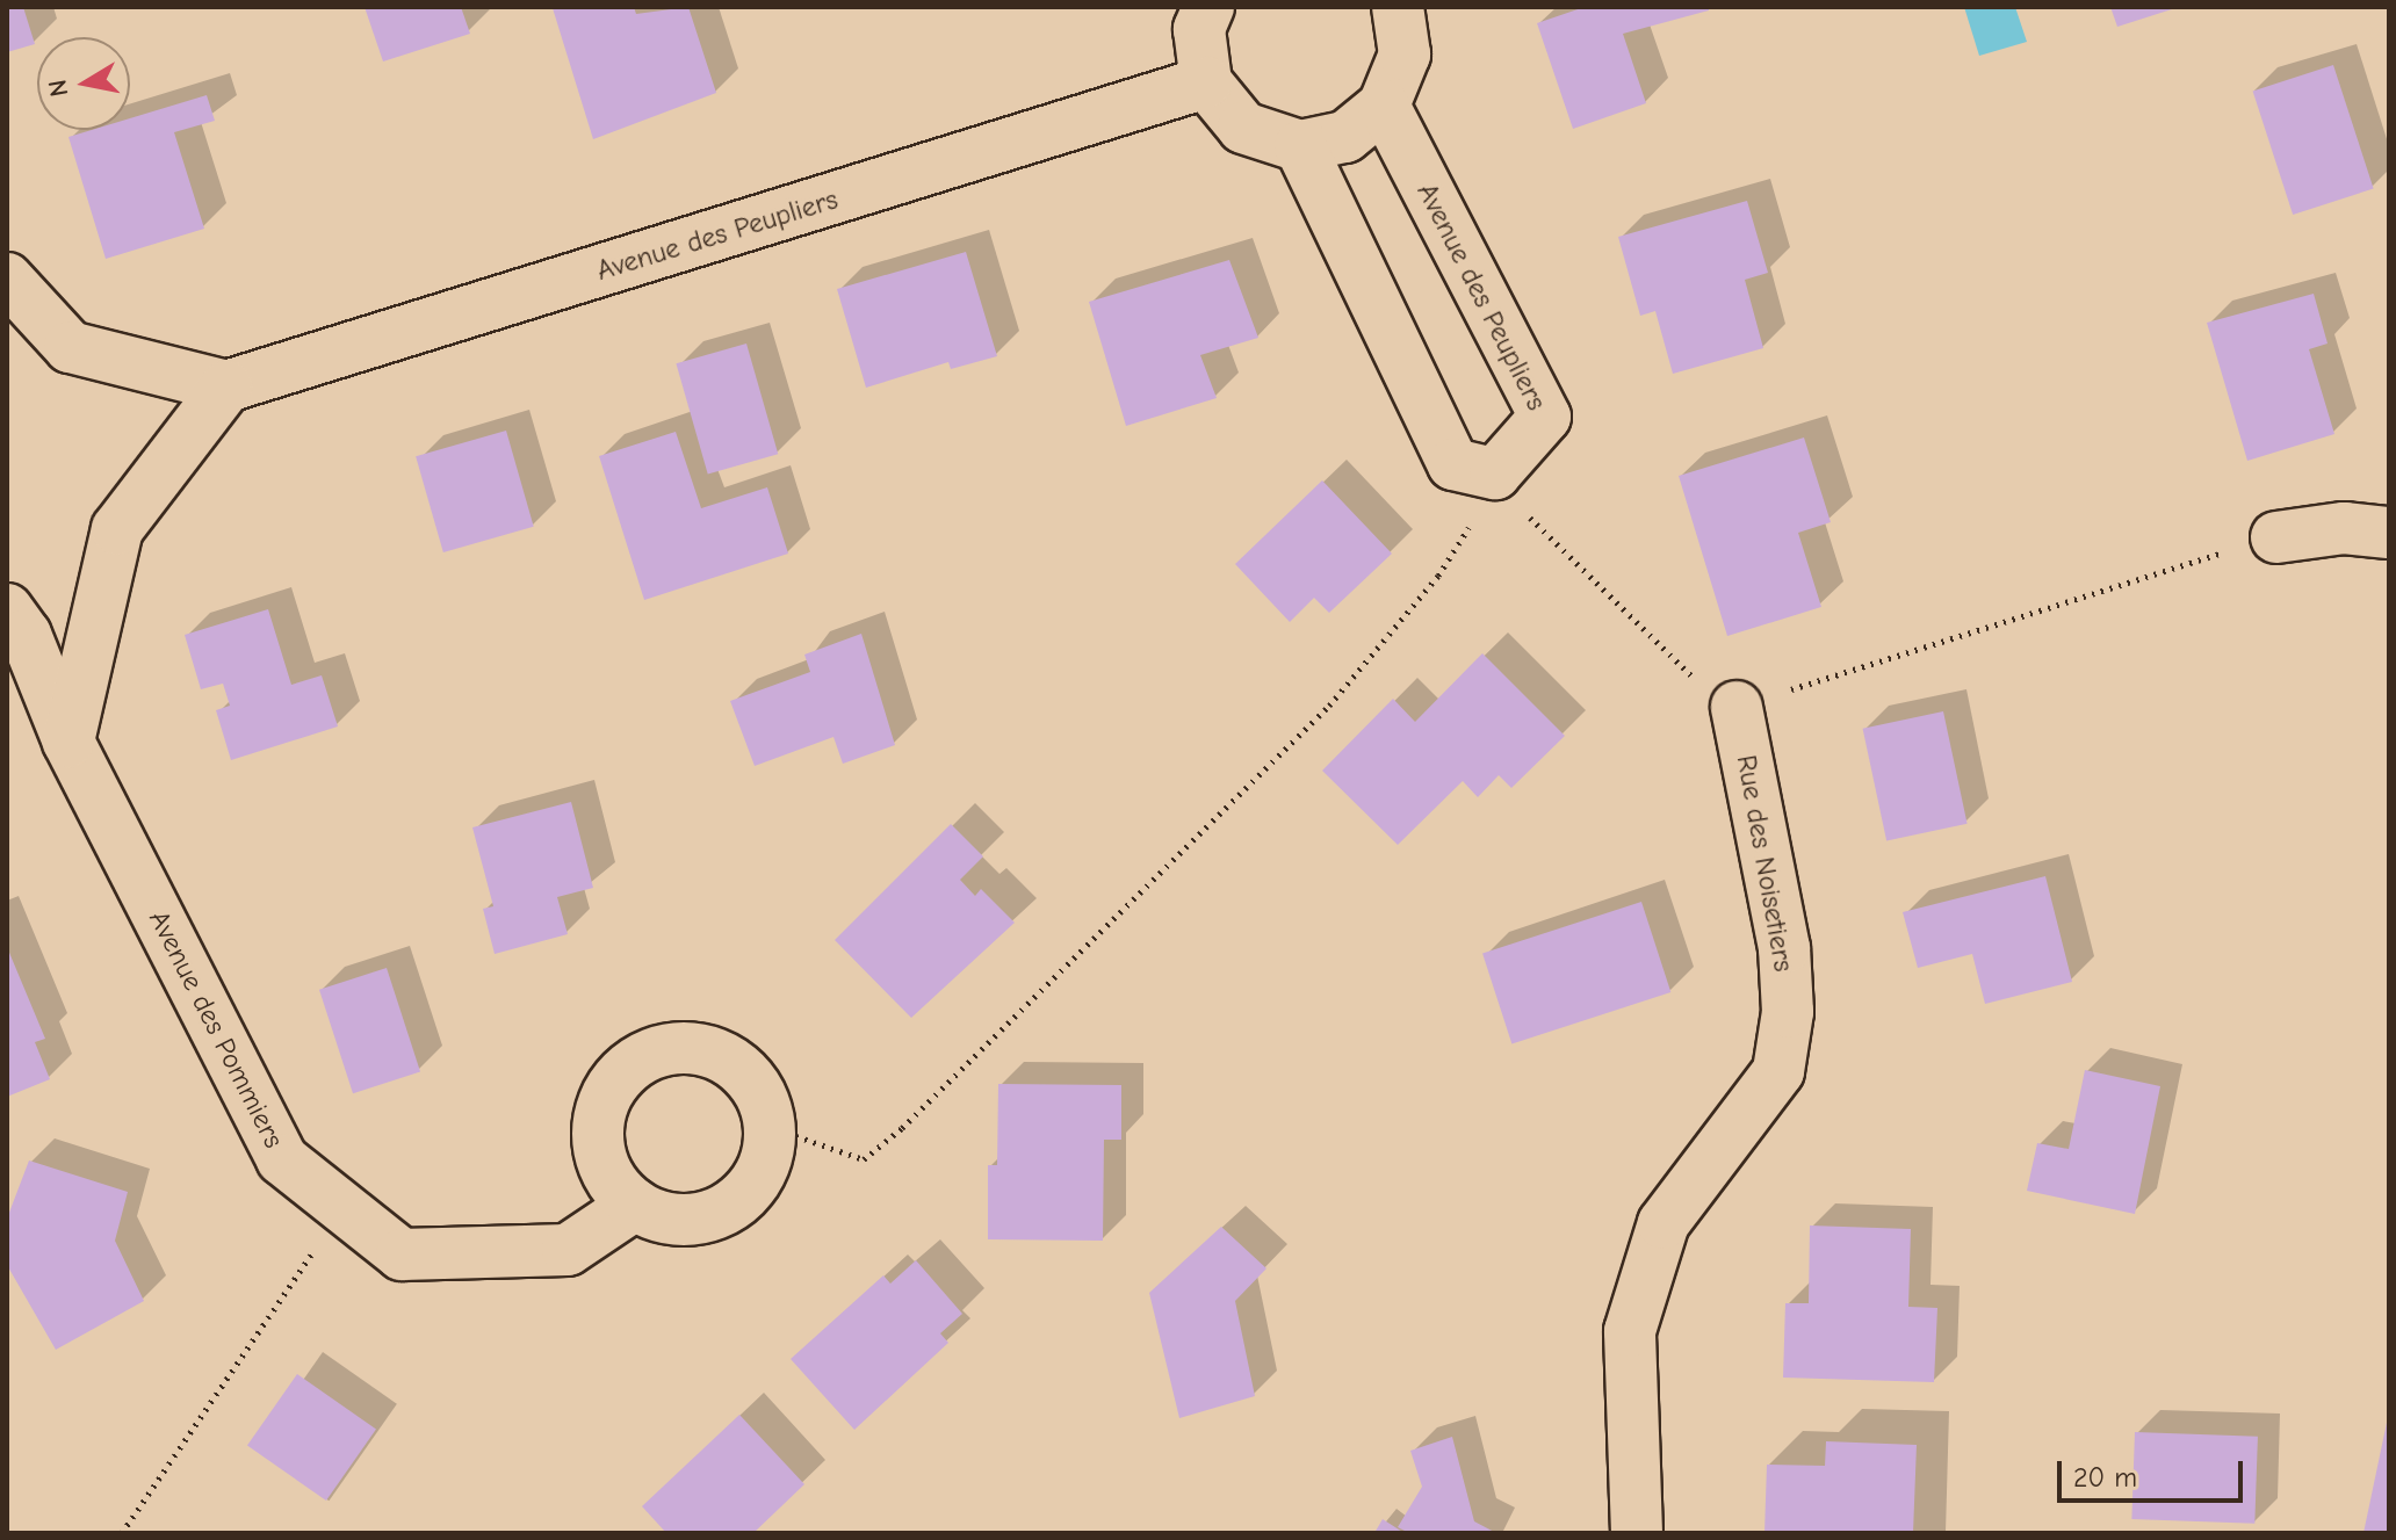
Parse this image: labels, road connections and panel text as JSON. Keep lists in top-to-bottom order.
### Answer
{
  "streets": {
    "street": ["Avenue des Peupliers", "Rue des Noisetiers", "Avenue des Pommiers"]
  },
  "scale_bar": "20 m",
  "north": "left"
}
